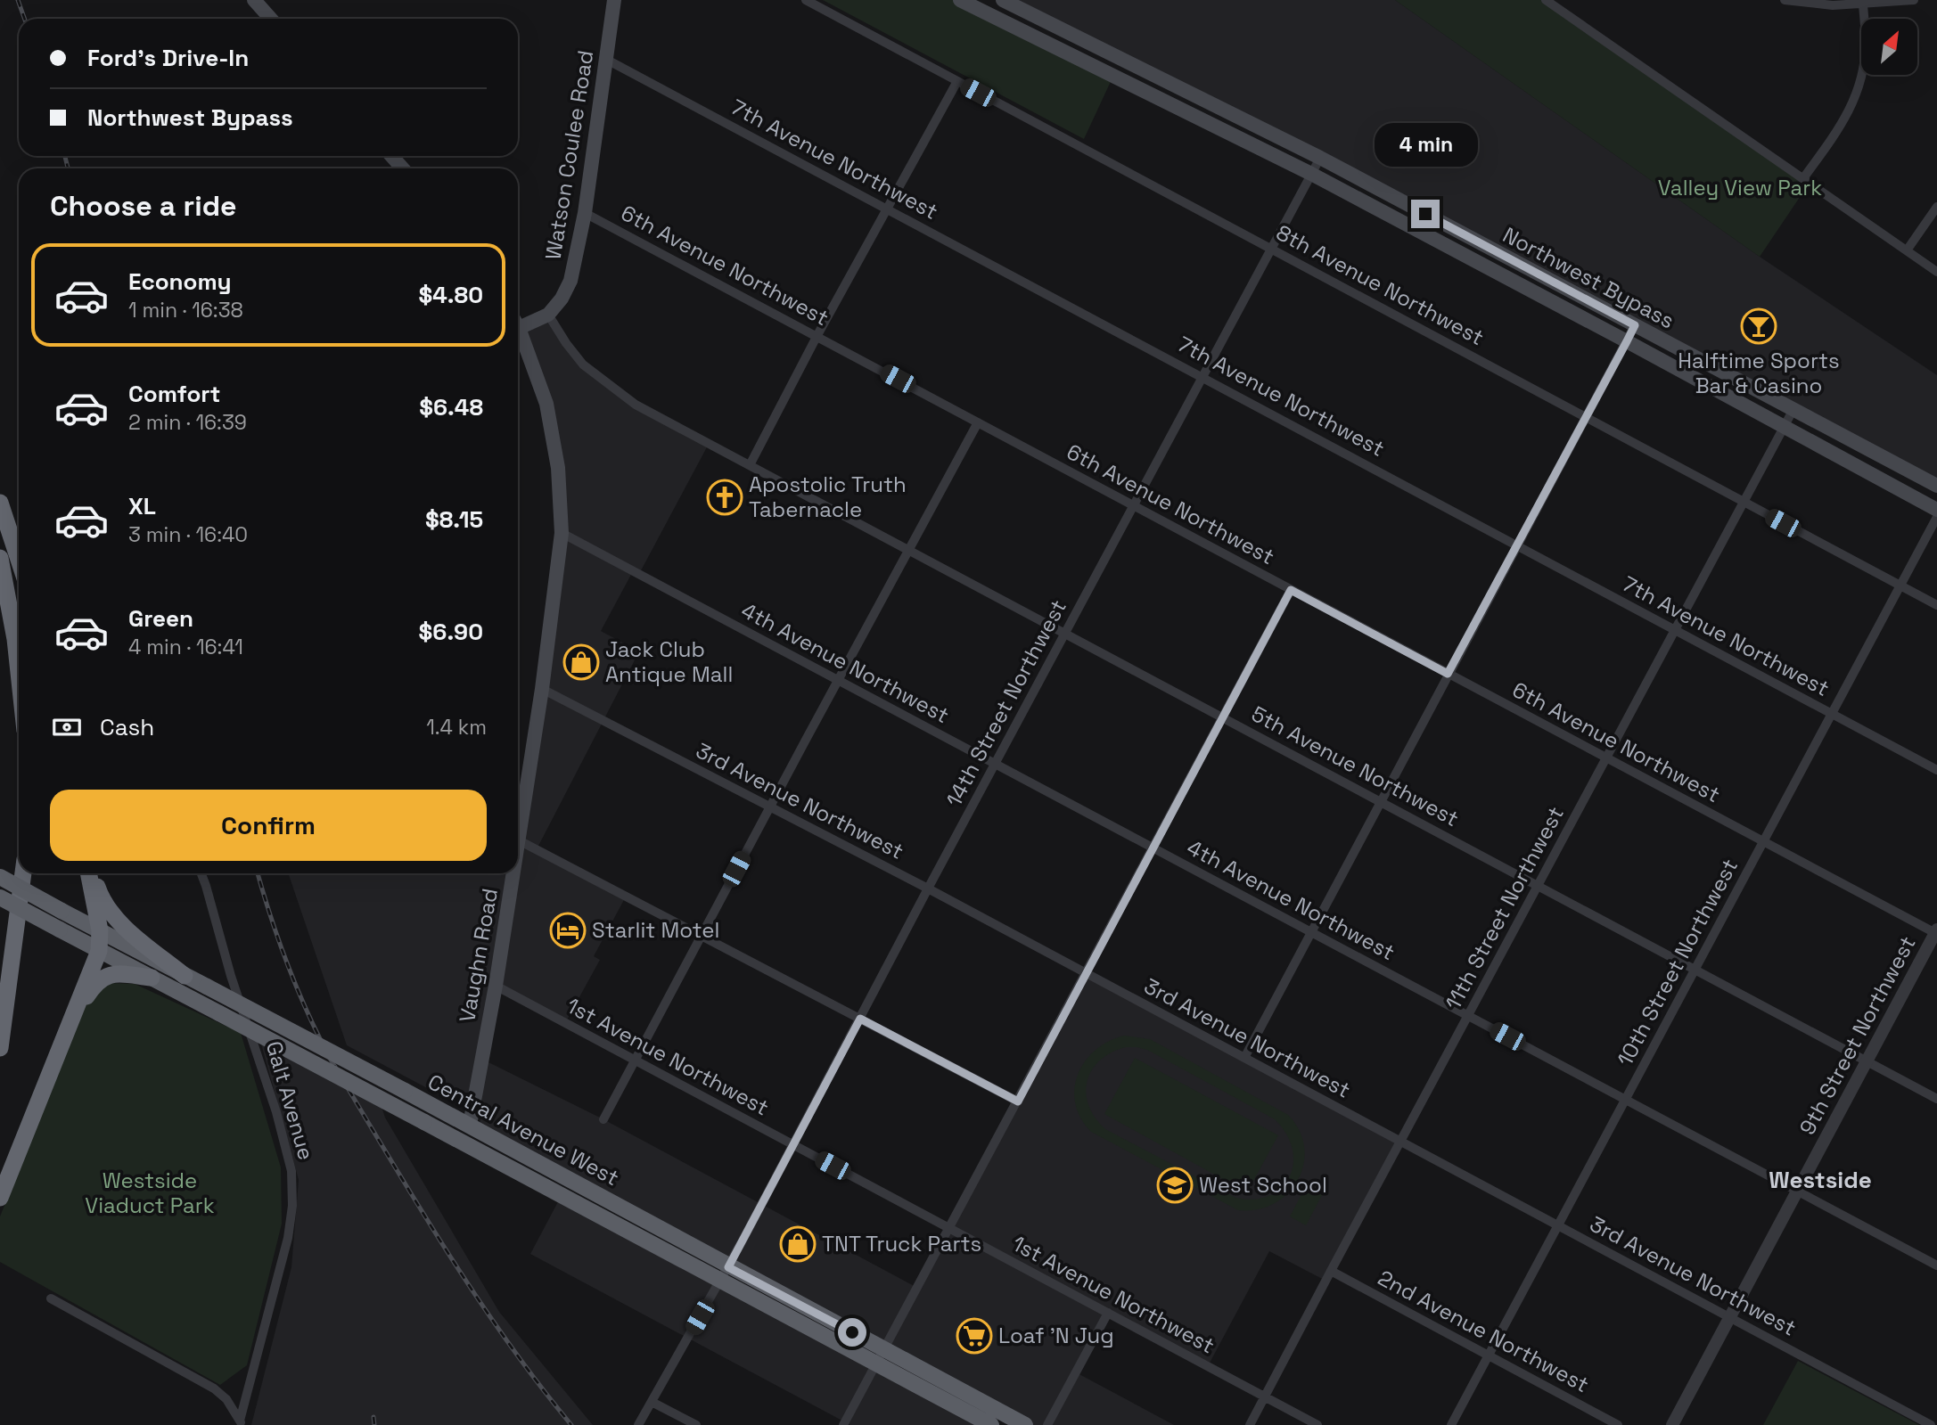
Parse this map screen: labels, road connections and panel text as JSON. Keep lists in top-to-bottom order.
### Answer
{
  "streets": {
    "highway": ["Central Avenue West"],
    "main road": ["Watson Coulee Road", "Northwest Bypass", "Vaughn Road"],
    "street": [
      "7th Avenue Northwest",
      "6th Avenue Northwest",
      "8th Avenue Northwest",
      "4th Avenue Northwest",
      "14th Street Northwest",
      "5th Avenue Northwest",
      "3rd Avenue Northwest",
      "11th Street Northwest",
      "10th Street Northwest",
      "9th Street Northwest",
      "1st Avenue Northwest",
      "Galt Avenue",
      "2nd Avenue Northwest"
    ]
  },
  "crossings": [
    ["Watson Coulee Road", "7th Avenue Northwest"],
    ["Watson Coulee Road", "6th Avenue Northwest"],
    ["Watson Coulee Road", "5th Avenue Northwest"],
    ["7th Avenue Northwest", "14th Street Northwest"],
    ["7th Avenue Northwest", "11th Street Northwest"],
    ["7th Avenue Northwest", "10th Street Northwest"],
    ["6th Avenue Northwest", "14th Street Northwest"],
    ["6th Avenue Northwest", "11th Street Northwest"],
    ["6th Avenue Northwest", "10th Street Northwest"],
    ["6th Avenue Northwest", "9th Street Northwest"],
    ["Northwest Bypass", "14th Street Northwest"],
    ["Northwest Bypass", "11th Street Northwest"],
    ["8th Avenue Northwest", "14th Street Northwest"],
    ["8th Avenue Northwest", "11th Street Northwest"],
    ["8th Avenue Northwest", "10th Street Northwest"],
    ["4th Avenue Northwest", "14th Street Northwest"],
    ["4th Avenue Northwest", "11th Street Northwest"],
    ["4th Avenue Northwest", "Vaughn Road"],
    ["4th Avenue Northwest", "10th Street Northwest"],
    ["4th Avenue Northwest", "9th Street Northwest"],
    ["14th Street Northwest", "5th Avenue Northwest"],
    ["14th Street Northwest", "3rd Avenue Northwest"],
    ["14th Street Northwest", "1st Avenue Northwest"],
    ["14th Street Northwest", "Central Avenue West"],
    ["5th Avenue Northwest", "11th Street Northwest"],
    ["5th Avenue Northwest", "10th Street Northwest"],
    ["5th Avenue Northwest", "9th Street Northwest"],
    ["3rd Avenue Northwest", "11th Street Northwest"],
    ["3rd Avenue Northwest", "Vaughn Road"],
    ["3rd Avenue Northwest", "10th Street Northwest"],
    ["3rd Avenue Northwest", "9th Street Northwest"],
    ["11th Street Northwest", "1st Avenue Northwest"],
    ["11th Street Northwest", "2nd Avenue Northwest"],
    ["Vaughn Road", "1st Avenue Northwest"],
    ["Vaughn Road", "Central Avenue West"],
    ["10th Street Northwest", "2nd Avenue Northwest"]
  ],
  "districts": ["Westside"],
  "parks": ["Valley View Park", "Westside Viaduct Park"],
  "places": {
    "bar": ["Halftime Sports Bar & Casino"],
    "church": ["Apostolic Truth Tabernacle"],
    "shop": ["Jack Club Antique Mall", "TNT Truck Parts"],
    "hotel": ["Starlit Motel"],
    "school or university": ["West School"],
    "supermarket": ["Loaf 'N Jug"]
  },
  "north": "top right",
  "page": {
    "banner": ["Ford's Drive-In", "Northwest Bypass"],
    "bubble": "4 min",
    "heading": "Choose a ride",
    "list": [
      {
        "name": "Economy",
        "note": "1 min · 16:38",
        "value": "$4.80"
      },
      {
        "name": "Comfort",
        "note": "2 min · 16:39",
        "value": "$6.48"
      },
      {
        "name": "XL",
        "note": "3 min · 16:40",
        "value": "$8.15"
      },
      {
        "name": "Green",
        "note": "4 min · 16:41",
        "value": "$6.90"
      }
    ],
    "pay": ["Cash", "1.4 km"],
    "buttons": "Confirm"
  }
}
